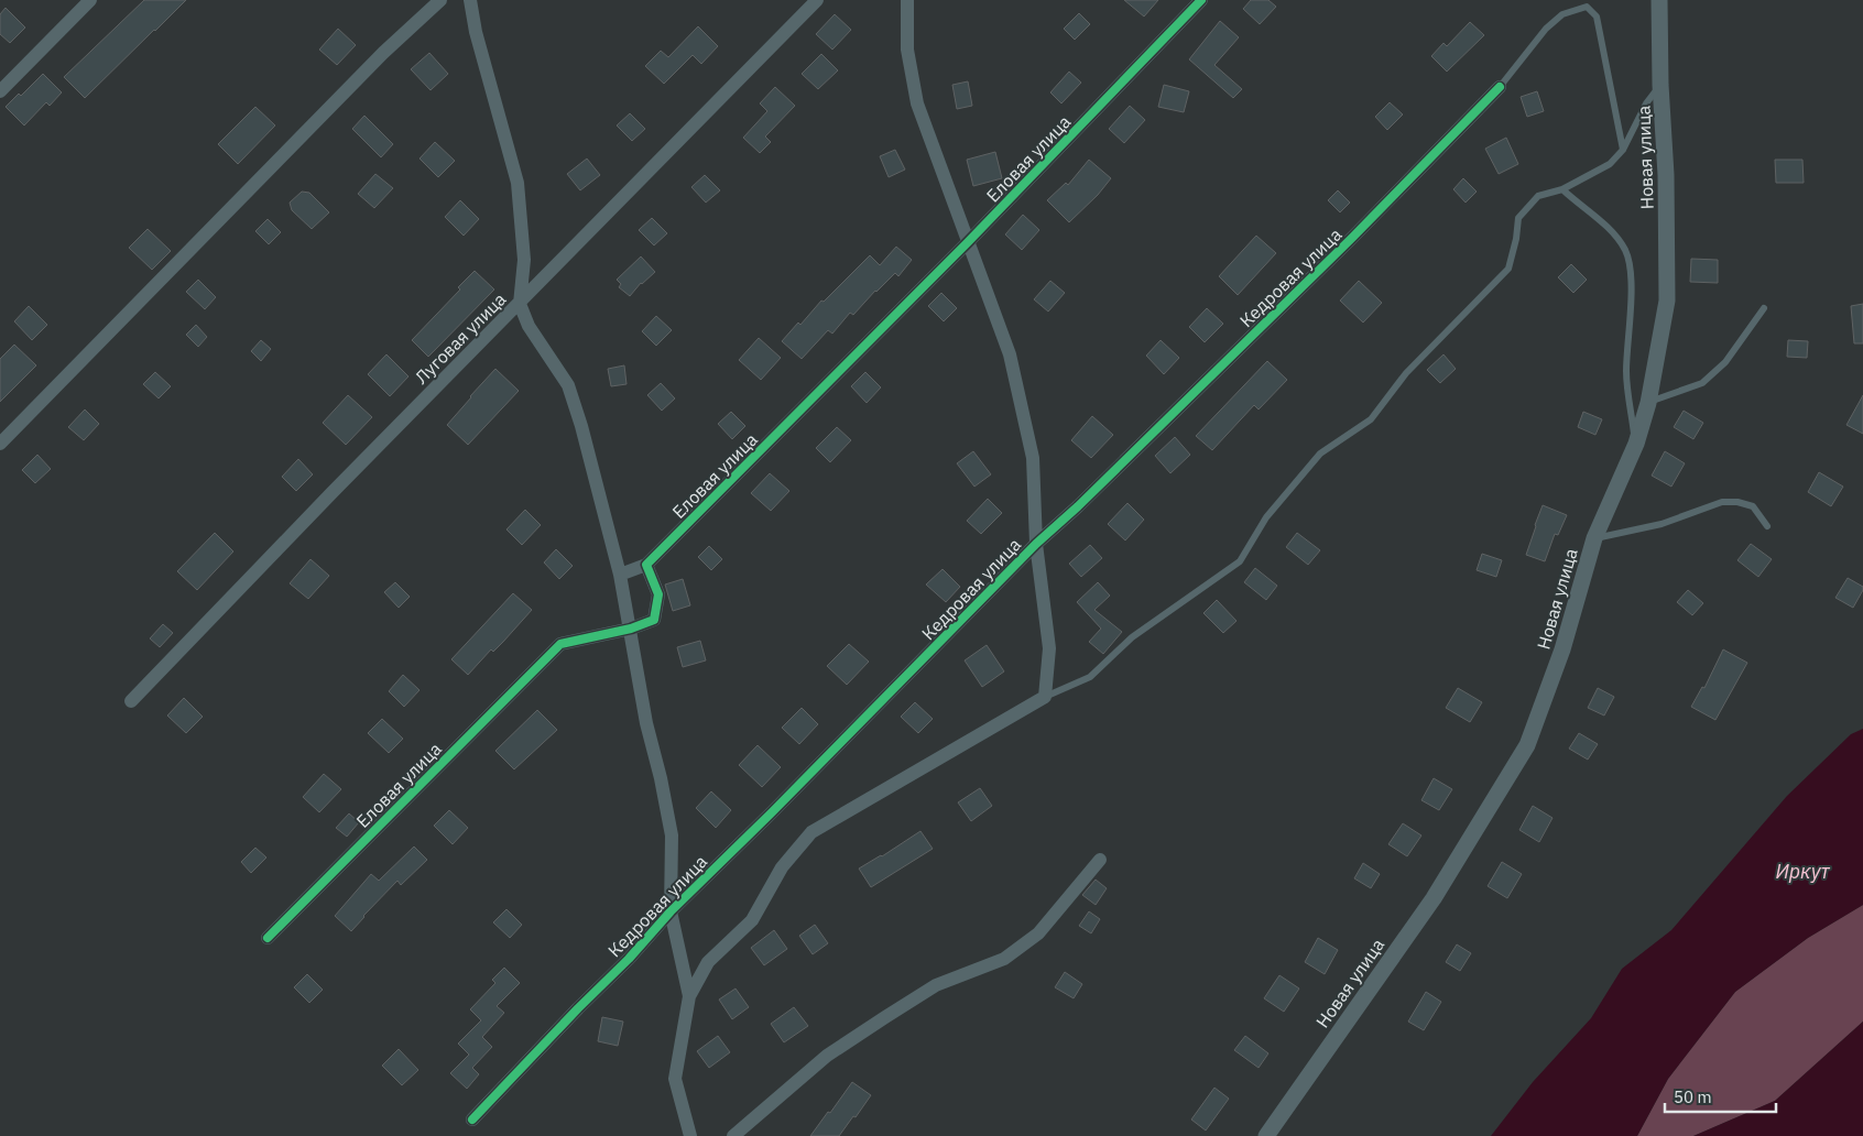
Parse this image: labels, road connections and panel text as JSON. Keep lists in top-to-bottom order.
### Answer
{
  "streets": {
    "street": [
      "Новая улица",
      "Еловая улица",
      "Кедровая улица",
      "Луговая улица"
    ]
  },
  "water": ["Иркут"],
  "scale_bar": "50 m"
}
